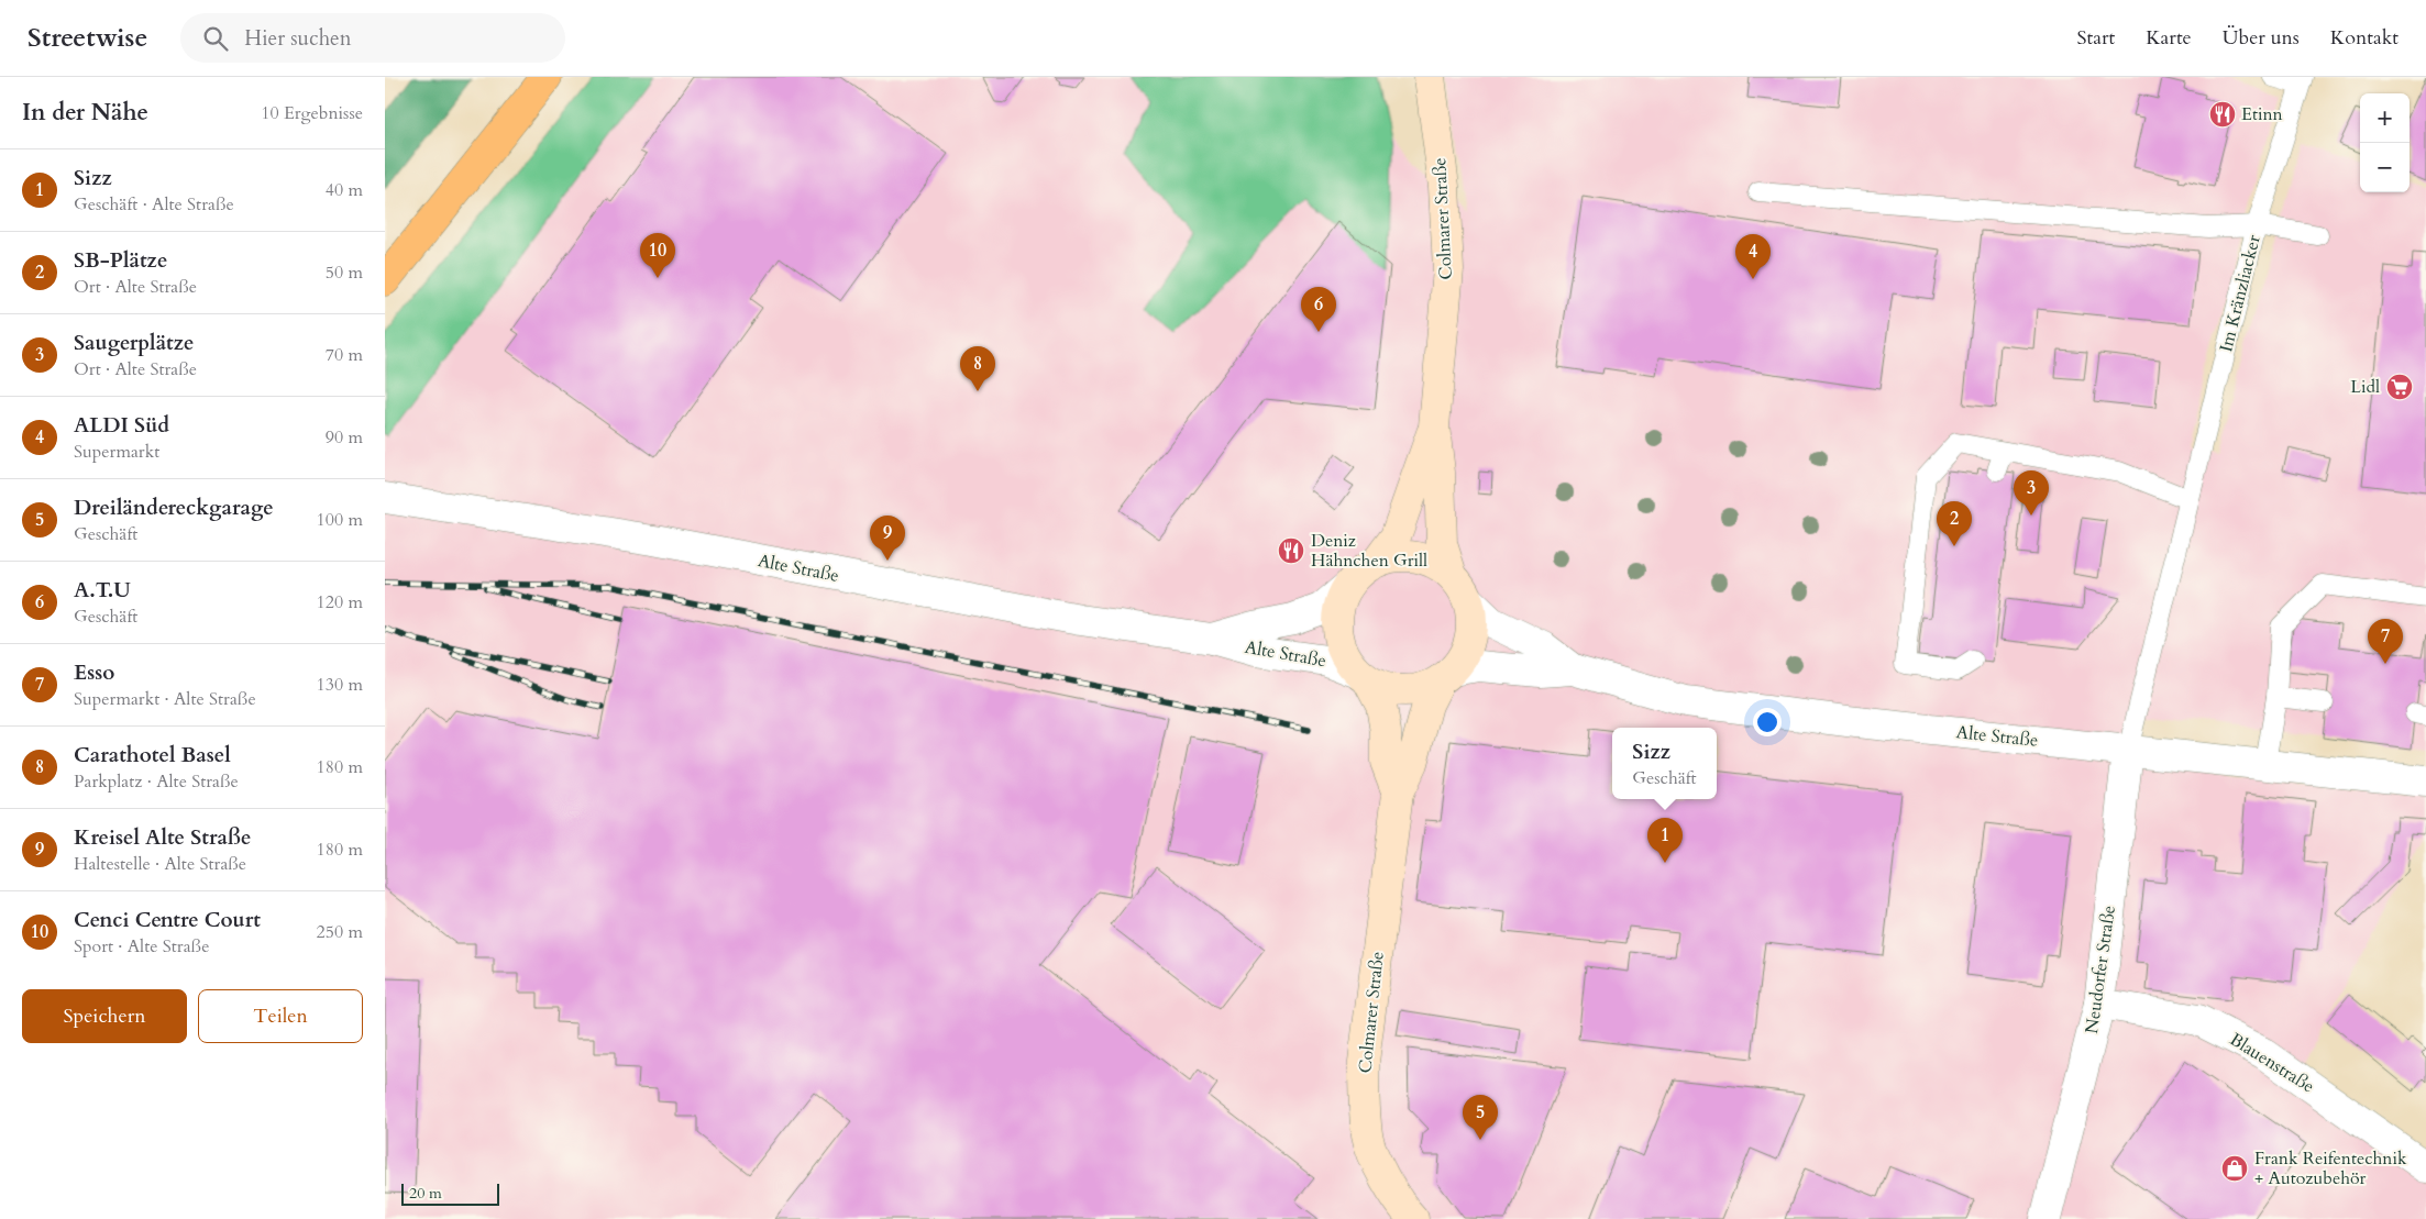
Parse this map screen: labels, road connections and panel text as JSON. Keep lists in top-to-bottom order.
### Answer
{
  "streets": {
    "main road": ["Colmarer Straße"],
    "street": ["Alte Straße", "Neudorfer Straße", "Blauenstraße"],
    "lane": ["Im Kränzliacker"]
  },
  "crossings": [
    ["Colmarer Straße", "Alte Straße"],
    ["Im Kränzliacker", "Alte Straße"],
    ["Im Kränzliacker", "Neudorfer Straße"],
    ["Alte Straße", "Neudorfer Straße"],
    ["Neudorfer Straße", "Blauenstraße"]
  ],
  "places": {
    "restaurant": ["Etinn", "Deniz Hähnchen Grill"],
    "supermarket": ["Lidl"],
    "shop": ["Frank Reifentechnik + Autozubehör"]
  },
  "scale_bar": "20 m",
  "page": {
    "header": "Streetwise",
    "search": "Hier suchen",
    "nav": [
      "Start",
      "Karte",
      "Über uns",
      "Kontakt"
    ],
    "heading": ["In der Nähe", "10 Ergebnisse"],
    "map_buttons": ["+", "−"],
    "list": [
      {
        "mark": "1",
        "name": "Sizz",
        "note": "Geschäft · Alte Straße",
        "value": "40 m"
      },
      {
        "mark": "2",
        "name": "SB-Plätze",
        "note": "Ort · Alte Straße",
        "value": "50 m"
      },
      {
        "mark": "3",
        "name": "Saugerplätze",
        "note": "Ort · Alte Straße",
        "value": "70 m"
      },
      {
        "mark": "4",
        "name": "ALDI Süd",
        "note": "Supermarkt",
        "value": "90 m"
      },
      {
        "mark": "5",
        "name": "Dreiländereckgarage",
        "note": "Geschäft",
        "value": "100 m"
      },
      {
        "mark": "6",
        "name": "A.T.U",
        "note": "Geschäft",
        "value": "120 m"
      },
      {
        "mark": "7",
        "name": "Esso",
        "note": "Supermarkt · Alte Straße",
        "value": "130 m"
      },
      {
        "mark": "8",
        "name": "Carathotel Basel",
        "note": "Parkplatz · Alte Straße",
        "value": "180 m"
      },
      {
        "mark": "9",
        "name": "Kreisel Alte Straße",
        "note": "Haltestelle · Alte Straße",
        "value": "180 m"
      },
      {
        "mark": "10",
        "name": "Cenci Centre Court",
        "note": "Sport · Alte Straße",
        "value": "250 m"
      }
    ],
    "pins": [
      "10",
      "4",
      "6",
      "8",
      "3",
      "2",
      "9",
      "7",
      "1",
      "5"
    ],
    "popup": ["Sizz", "Geschäft"],
    "buttons": ["Speichern", "Teilen"],
    "scale": "20 m"
  }
}
